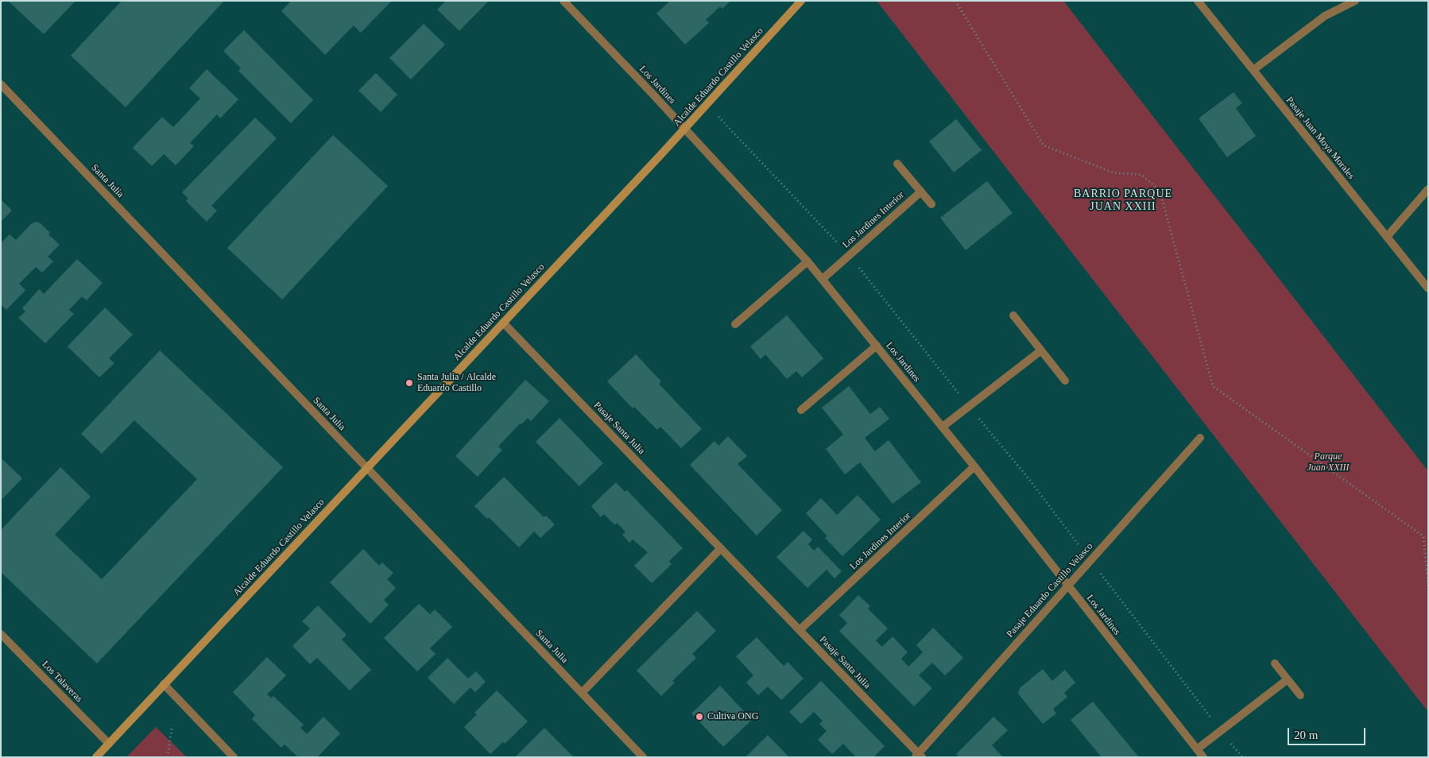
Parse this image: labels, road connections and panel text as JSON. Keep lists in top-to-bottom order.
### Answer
{
  "streets": {
    "main road": ["Alcalde Eduardo Castillo Velasco"],
    "street": [
      "Los Jardines",
      "Pasaje Juan Moya Morales",
      "Santa Julia",
      "Los Jardines Interior",
      "Pasaje Santa Julia",
      "Pasaje Eduardo Castillo Velasco",
      "Los Talaveras"
    ]
  },
  "crossings": [
    ["Alcalde Eduardo Castillo Velasco", "Los Jardines"],
    ["Alcalde Eduardo Castillo Velasco", "Santa Julia"],
    ["Alcalde Eduardo Castillo Velasco", "Pasaje Santa Julia"],
    ["Alcalde Eduardo Castillo Velasco", "Los Talaveras"],
    ["Los Jardines", "Los Jardines Interior"],
    ["Los Jardines", "Pasaje Eduardo Castillo Velasco"],
    ["Los Jardines Interior", "Pasaje Santa Julia"],
    ["Pasaje Santa Julia", "Pasaje Eduardo Castillo Velasco"]
  ],
  "districts": ["BARRIO PARQUE JUAN XXIII"],
  "parks": ["Parque Juan XXIII"],
  "places": ["Santa Julia / Alcalde Eduardo Castillo", "Cultiva ONG"],
  "scale_bar": "20 m"
}
